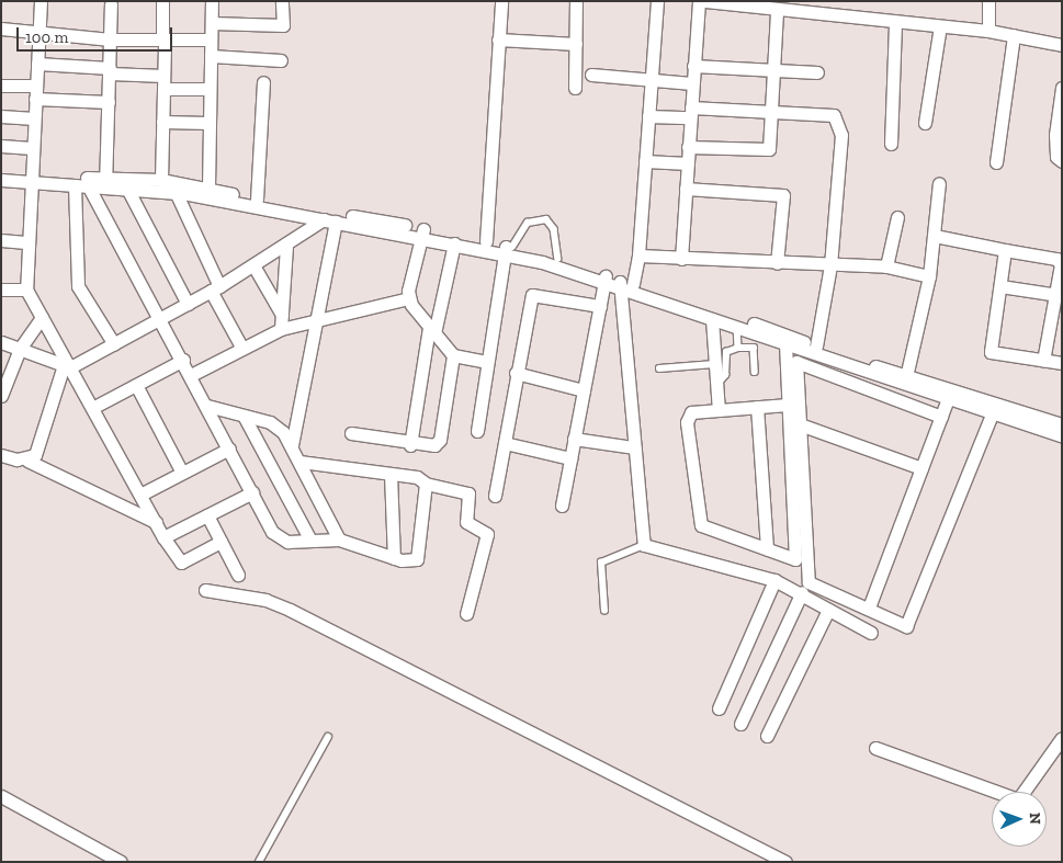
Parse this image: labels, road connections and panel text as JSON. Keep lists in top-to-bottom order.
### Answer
{
  "scale_bar": "100 m",
  "north": "right"
}
